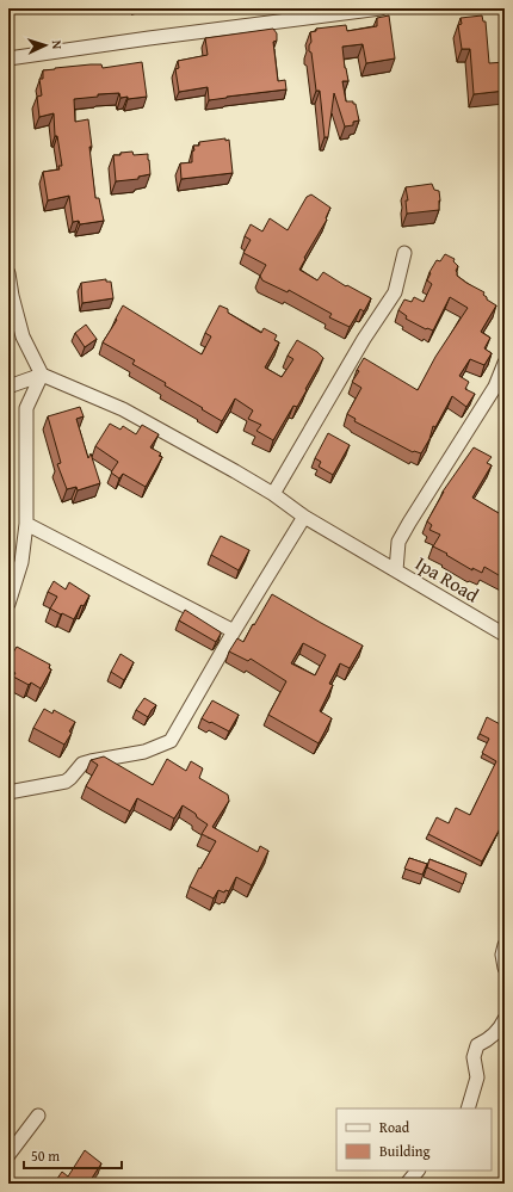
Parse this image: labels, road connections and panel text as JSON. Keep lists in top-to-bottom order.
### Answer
{
  "streets": {
    "street": ["Ipa Road"]
  },
  "legend": ["Road", "Building"],
  "scale_bar": "50 m",
  "north": "right"
}
